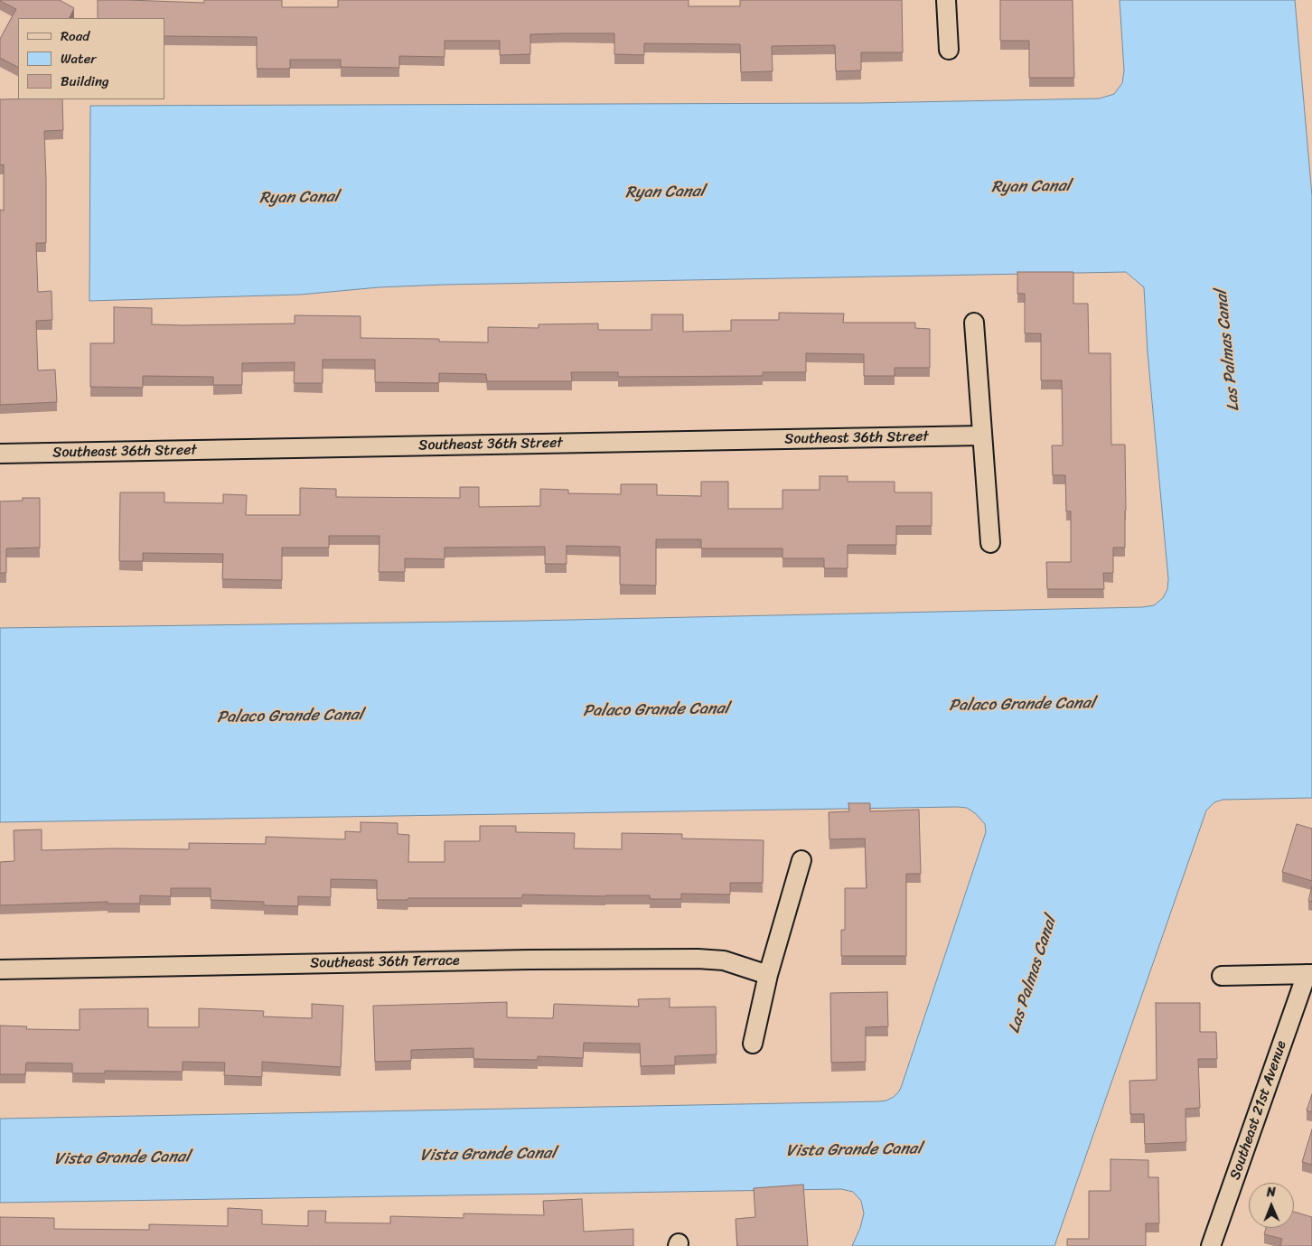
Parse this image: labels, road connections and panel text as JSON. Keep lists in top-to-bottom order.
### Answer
{
  "streets": {
    "street": ["Southeast 36th Street", "Southeast 36th Terrace", "Southeast 21st Avenue"]
  },
  "water": [
    "Ryan Canal",
    "Las Palmas Canal",
    "Palaco Grande Canal",
    "Vista Grande Canal"
  ],
  "legend": ["Road", "Water", "Building"],
  "north": "top"
}
